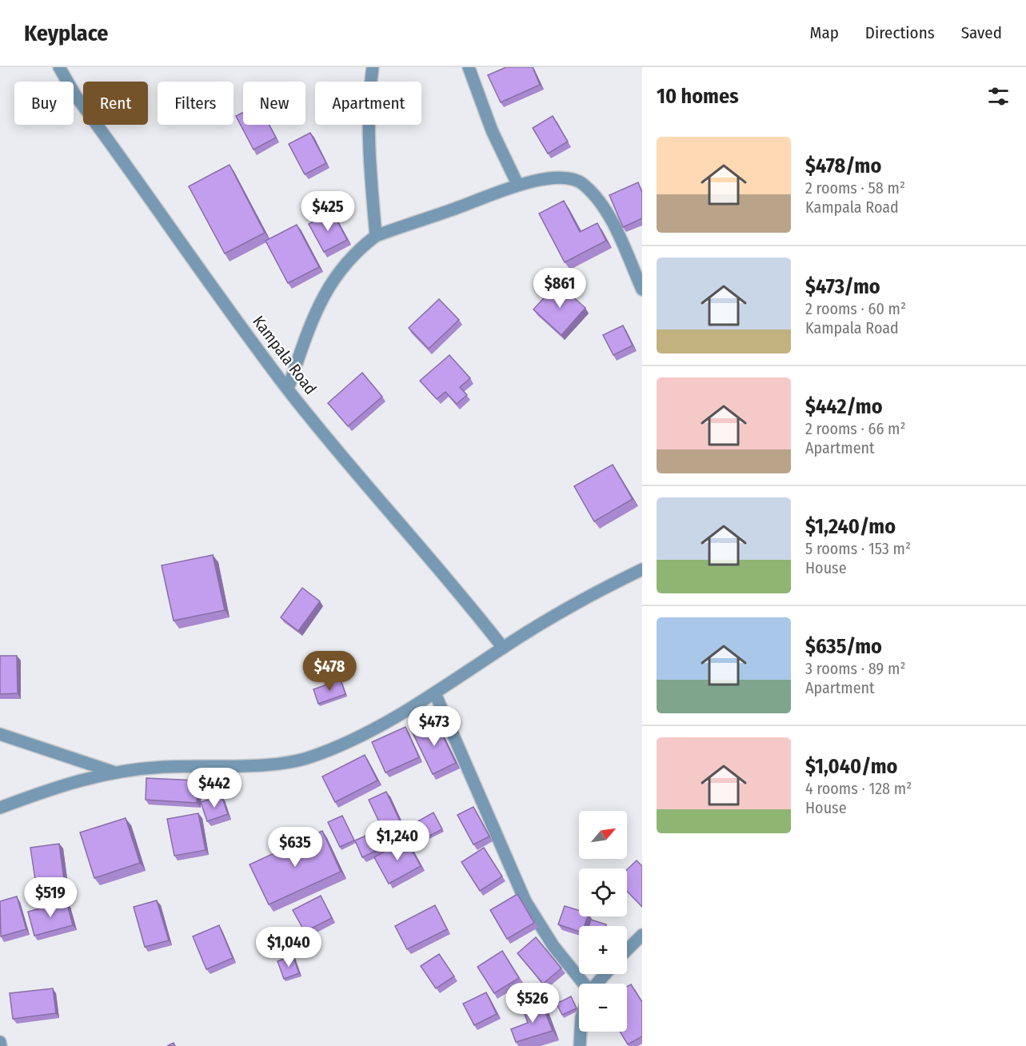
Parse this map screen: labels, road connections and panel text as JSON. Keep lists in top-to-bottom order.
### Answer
{
  "streets": {
    "street": ["Kampala Road"]
  },
  "north": "top right",
  "page": {
    "header": "Keyplace",
    "nav": ["Map", "Directions", "Saved"],
    "heading": "10 homes",
    "chip": [
      "Buy",
      "Rent",
      "Filters",
      "New",
      "Apartment"
    ],
    "list": [
      {
        "name": "$478/mo",
        "note": "2 rooms · 58 m² · Kampala Road"
      },
      {
        "name": "$473/mo",
        "note": "2 rooms · 60 m² · Kampala Road"
      },
      {
        "name": "$442/mo",
        "note": "2 rooms · 66 m² · Apartment"
      },
      {
        "name": "$1,240/mo",
        "note": "5 rooms · 153 m² · House"
      },
      {
        "name": "$635/mo",
        "note": "3 rooms · 89 m² · Apartment"
      },
      {
        "name": "$1,040/mo",
        "note": "4 rooms · 128 m² · House"
      }
    ],
    "price": [
      "$425",
      "$861",
      "$478",
      "$473",
      "$442",
      "$1,240",
      "$635",
      "$519",
      "$1,040",
      "$526"
    ],
    "map_buttons": ["+", "−"]
  }
}
